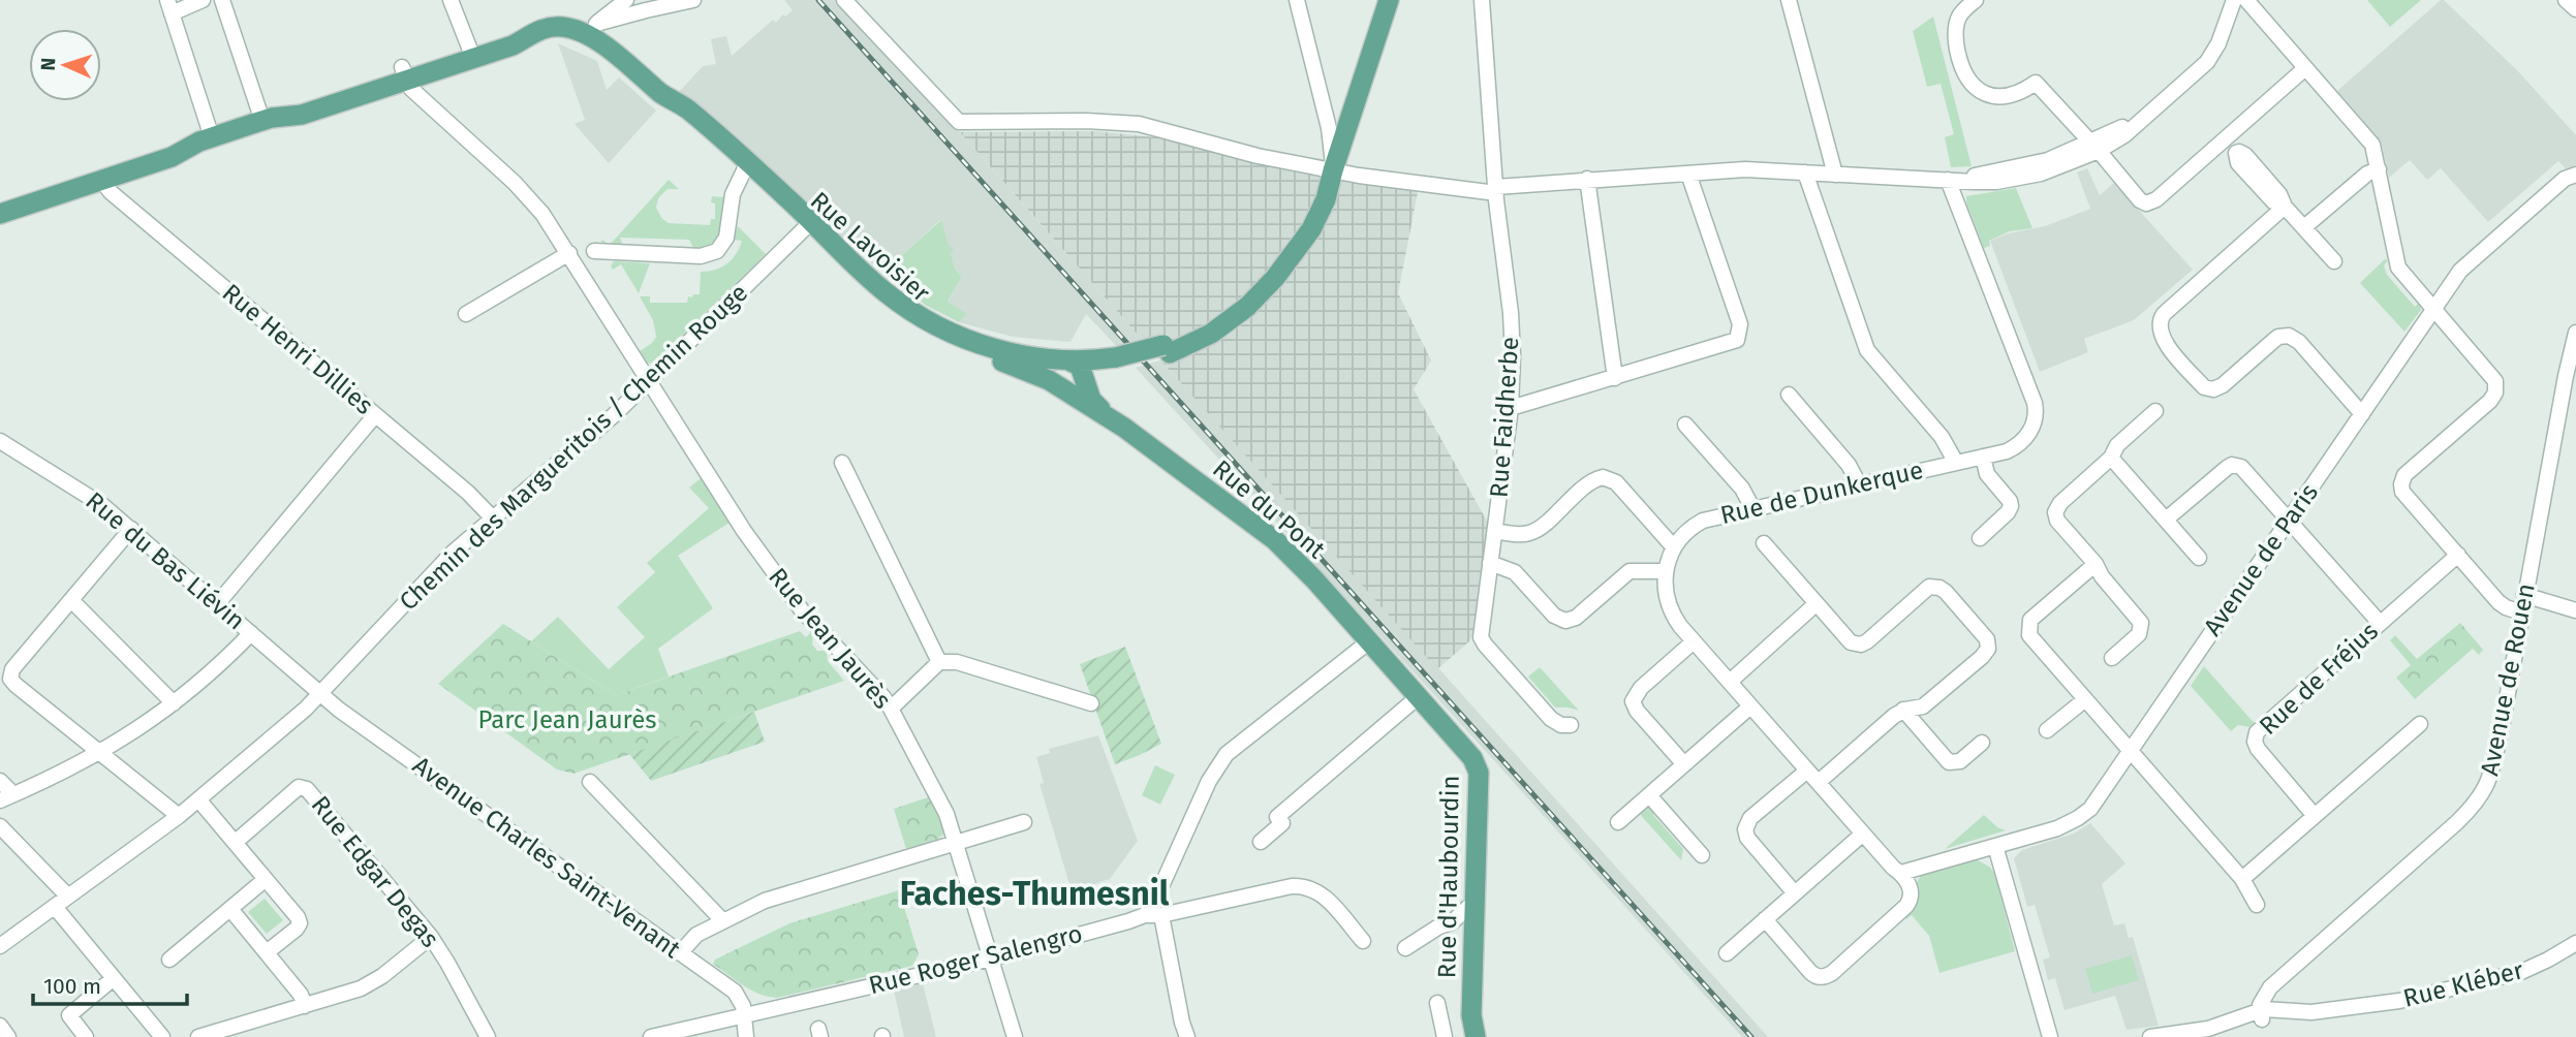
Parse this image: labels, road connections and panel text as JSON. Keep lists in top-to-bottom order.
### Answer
{
  "streets": {
    "main road": ["Rue Lavoisier", "Rue du Pont", "Rue d'Haubourdin"],
    "street": [
      "Rue Henri Dillies",
      "Rue Faidherbe",
      "Chemin des Margueritois / Chemin Rouge",
      "Rue de Dunkerque",
      "Avenue de Paris",
      "Rue du Bas Liévin",
      "Rue Jean Jaurès",
      "Rue de Fréjus",
      "Avenue de Rouen",
      "Avenue Charles Saint-Venant",
      "Rue Edgar Degas",
      "Rue Roger Salengro",
      "Rue Kléber"
    ]
  },
  "crossings": [
    ["Rue Lavoisier", "Chemin des Margueritois / Chemin Rouge"],
    ["Rue Lavoisier", "Rue du Pont"],
    ["Rue Henri Dillies", "Chemin des Margueritois / Chemin Rouge"],
    ["Chemin des Margueritois / Chemin Rouge", "Rue du Bas Liévin"],
    ["Chemin des Margueritois / Chemin Rouge", "Rue Jean Jaurès"],
    ["Chemin des Margueritois / Chemin Rouge", "Avenue Charles Saint-Venant"],
    ["Rue de Dunkerque", "Avenue de Paris"],
    ["Rue du Pont", "Rue d'Haubourdin"],
    ["Rue du Bas Liévin", "Avenue Charles Saint-Venant"],
    ["Rue Jean Jaurès", "Rue Roger Salengro"],
    ["Avenue de Rouen", "Rue Kléber"],
    ["Avenue Charles Saint-Venant", "Rue Roger Salengro"]
  ],
  "districts": ["Faches-Thumesnil"],
  "parks": ["Parc Jean Jaurès"],
  "scale_bar": "100 m",
  "north": "left"
}
